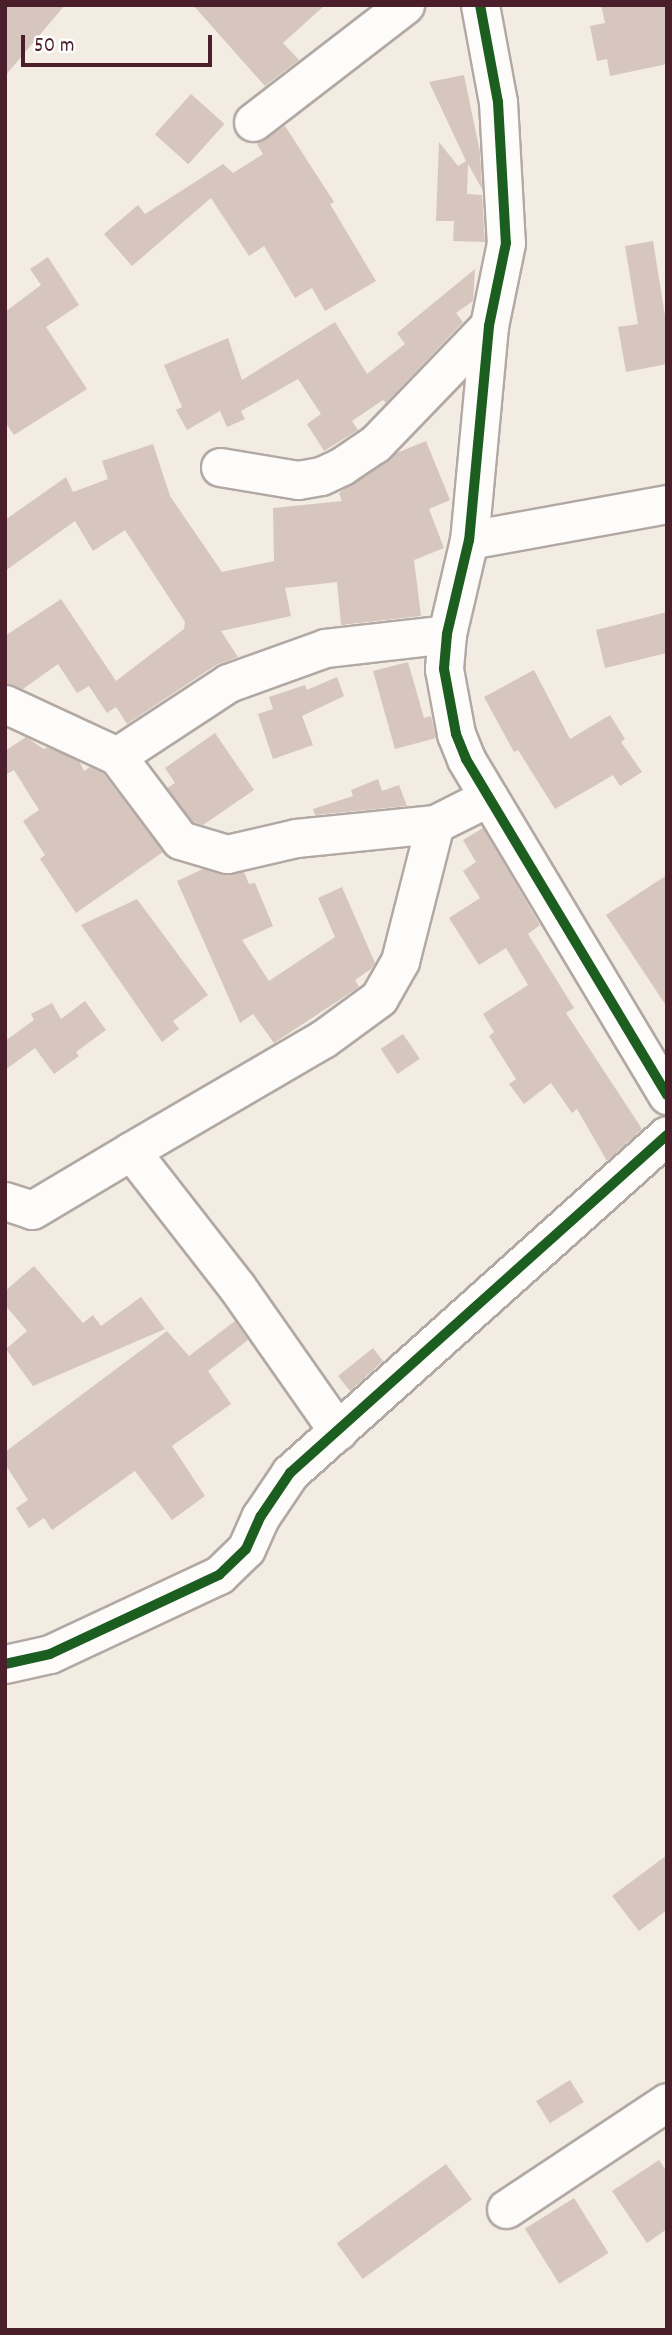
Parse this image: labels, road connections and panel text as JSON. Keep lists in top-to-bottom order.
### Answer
{
  "scale_bar": "50 m"
}
